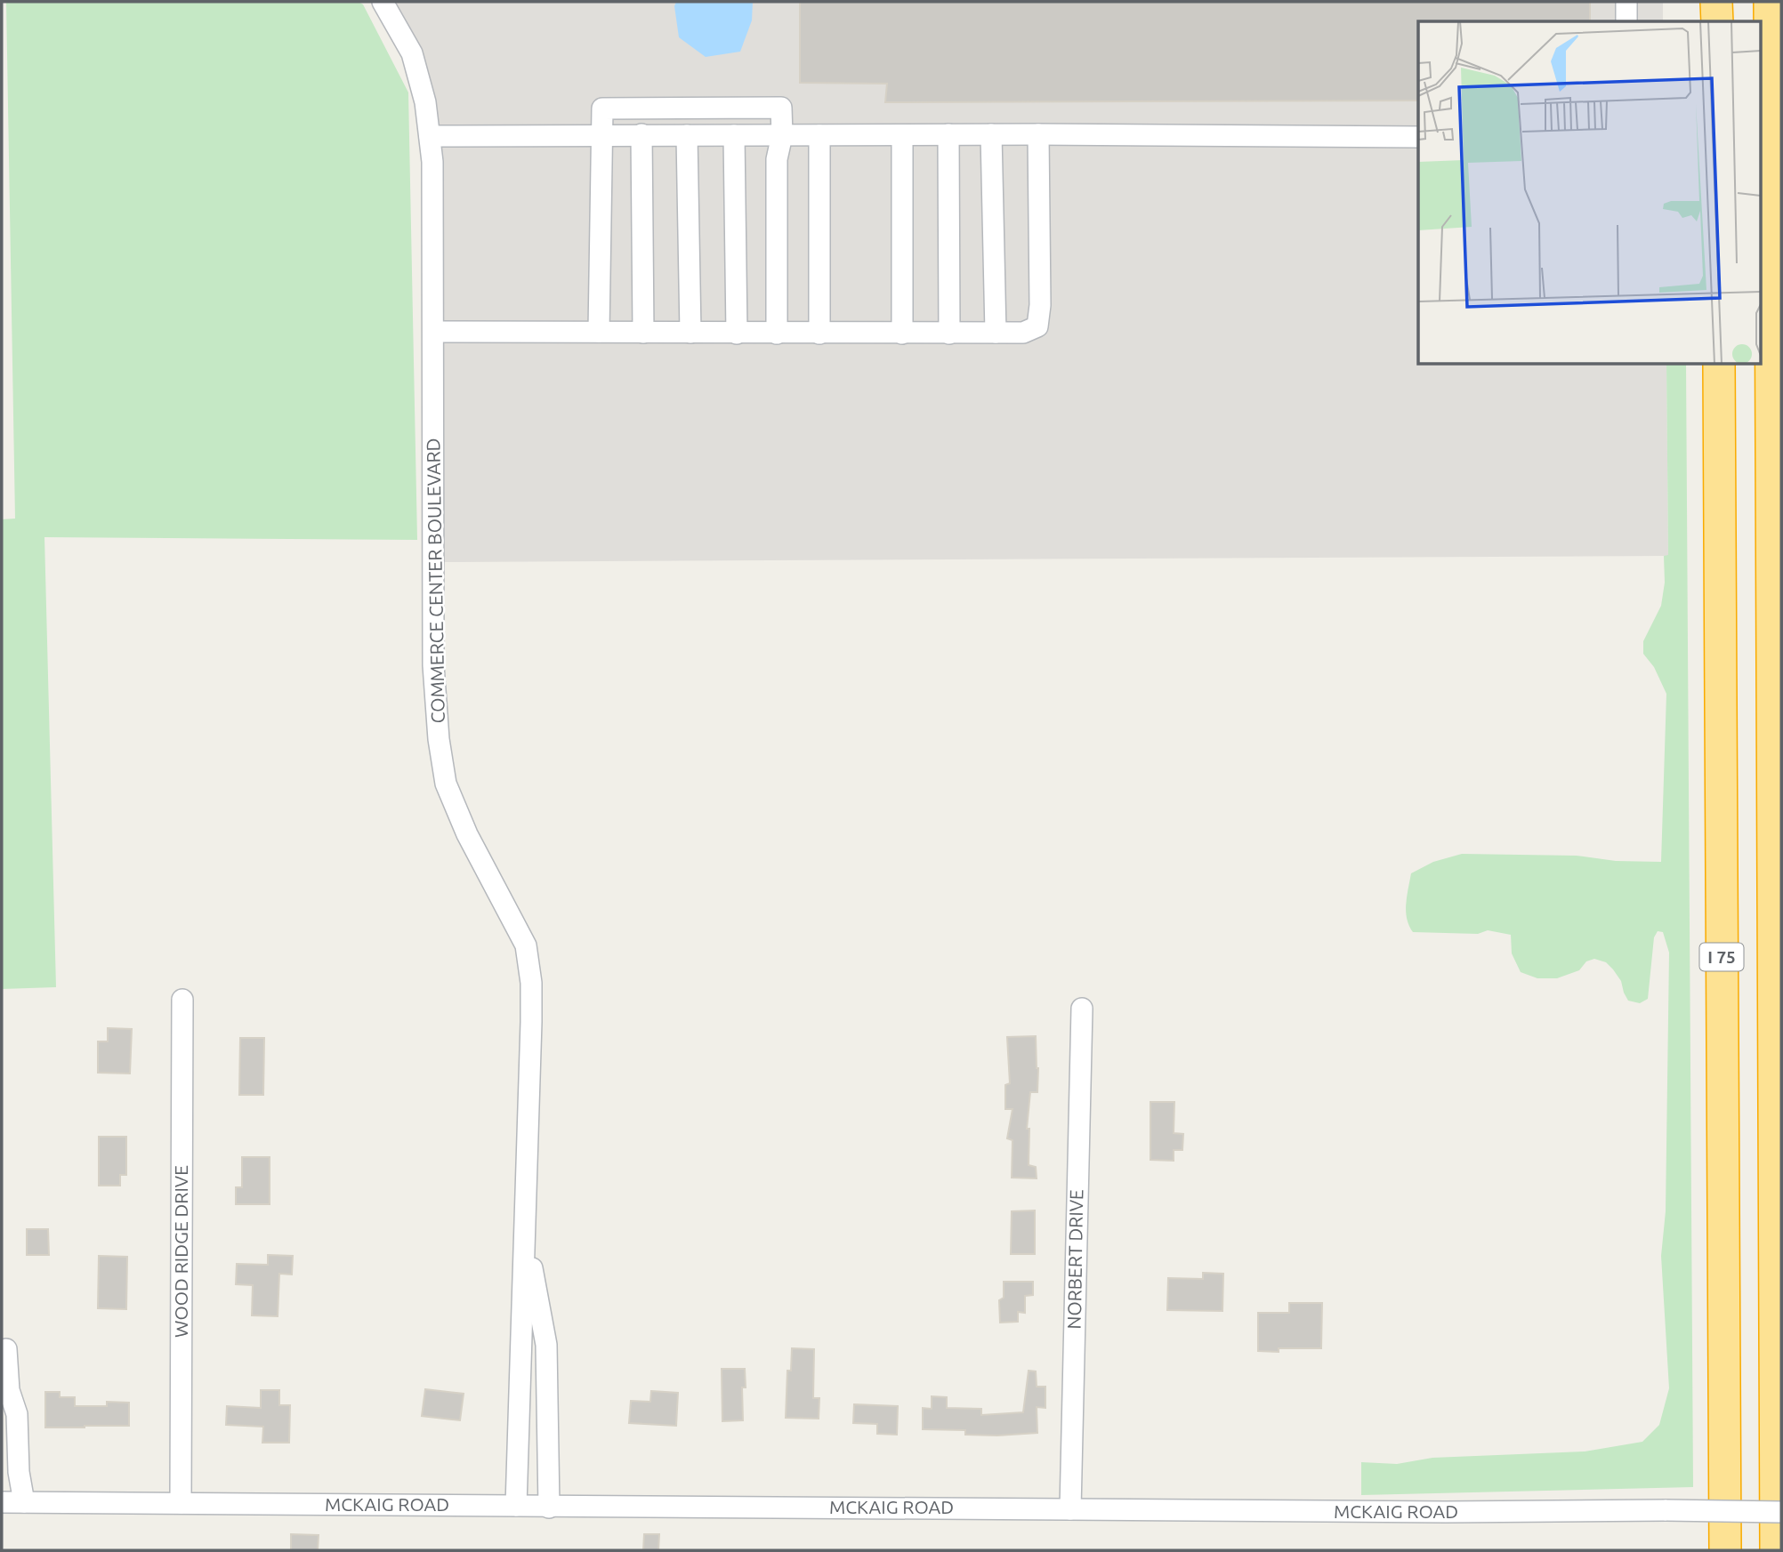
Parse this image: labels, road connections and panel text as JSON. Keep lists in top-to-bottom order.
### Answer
{
  "streets": {
    "highway": ["I 75"],
    "street": [
      "COMMERCE CENTER BOULEVARD",
      "WOOD RIDGE DRIVE",
      "NORBERT DRIVE",
      "MCKAIG ROAD"
    ]
  },
  "crossings": [
    ["COMMERCE CENTER BOULEVARD", "MCKAIG ROAD"],
    ["WOOD RIDGE DRIVE", "MCKAIG ROAD"],
    ["NORBERT DRIVE", "MCKAIG ROAD"]
  ]
}
